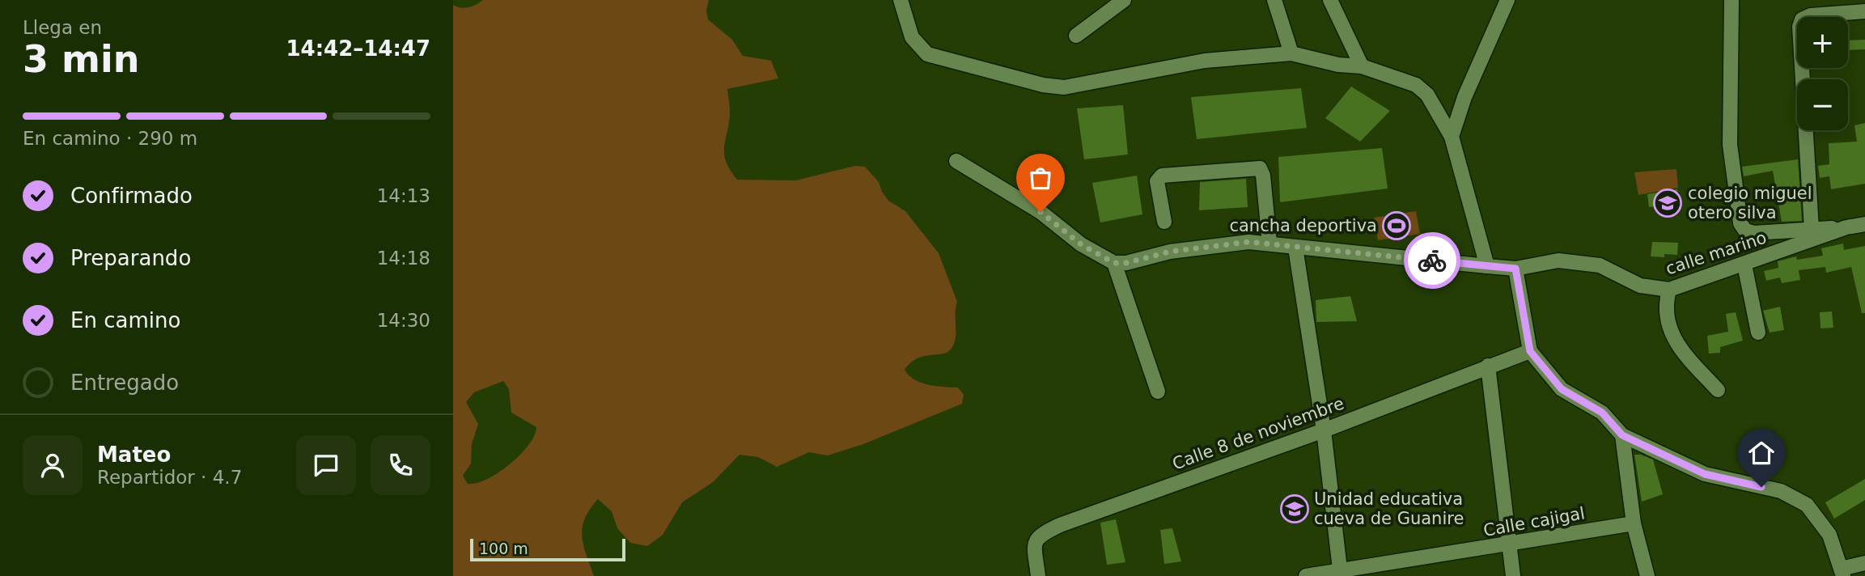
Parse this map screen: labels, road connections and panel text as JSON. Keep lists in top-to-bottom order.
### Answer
{
  "streets": {
    "street": ["calle marino", "Calle 8 de noviembre", "Calle cajigal"]
  },
  "places": {
    "school or university": ["colegio miguel otero silva", "Unidad educativa cueva de Guanire"],
    "sports": ["cancha deportiva"]
  },
  "scale_bar": "100 m",
  "page": {
    "heading": ["3 min", "Llega en", "14:42–14:47"],
    "panel": ["Mateo", "Repartidor · 4.7"],
    "map_buttons": ["+", "−"],
    "bar": "En camino · 290 m",
    "list": [
      ["Confirmado", "14:13"],
      ["Preparando", "14:18"],
      ["En camino", "14:30"],
      "Entregado"
    ],
    "scale": "100 m"
  }
}
